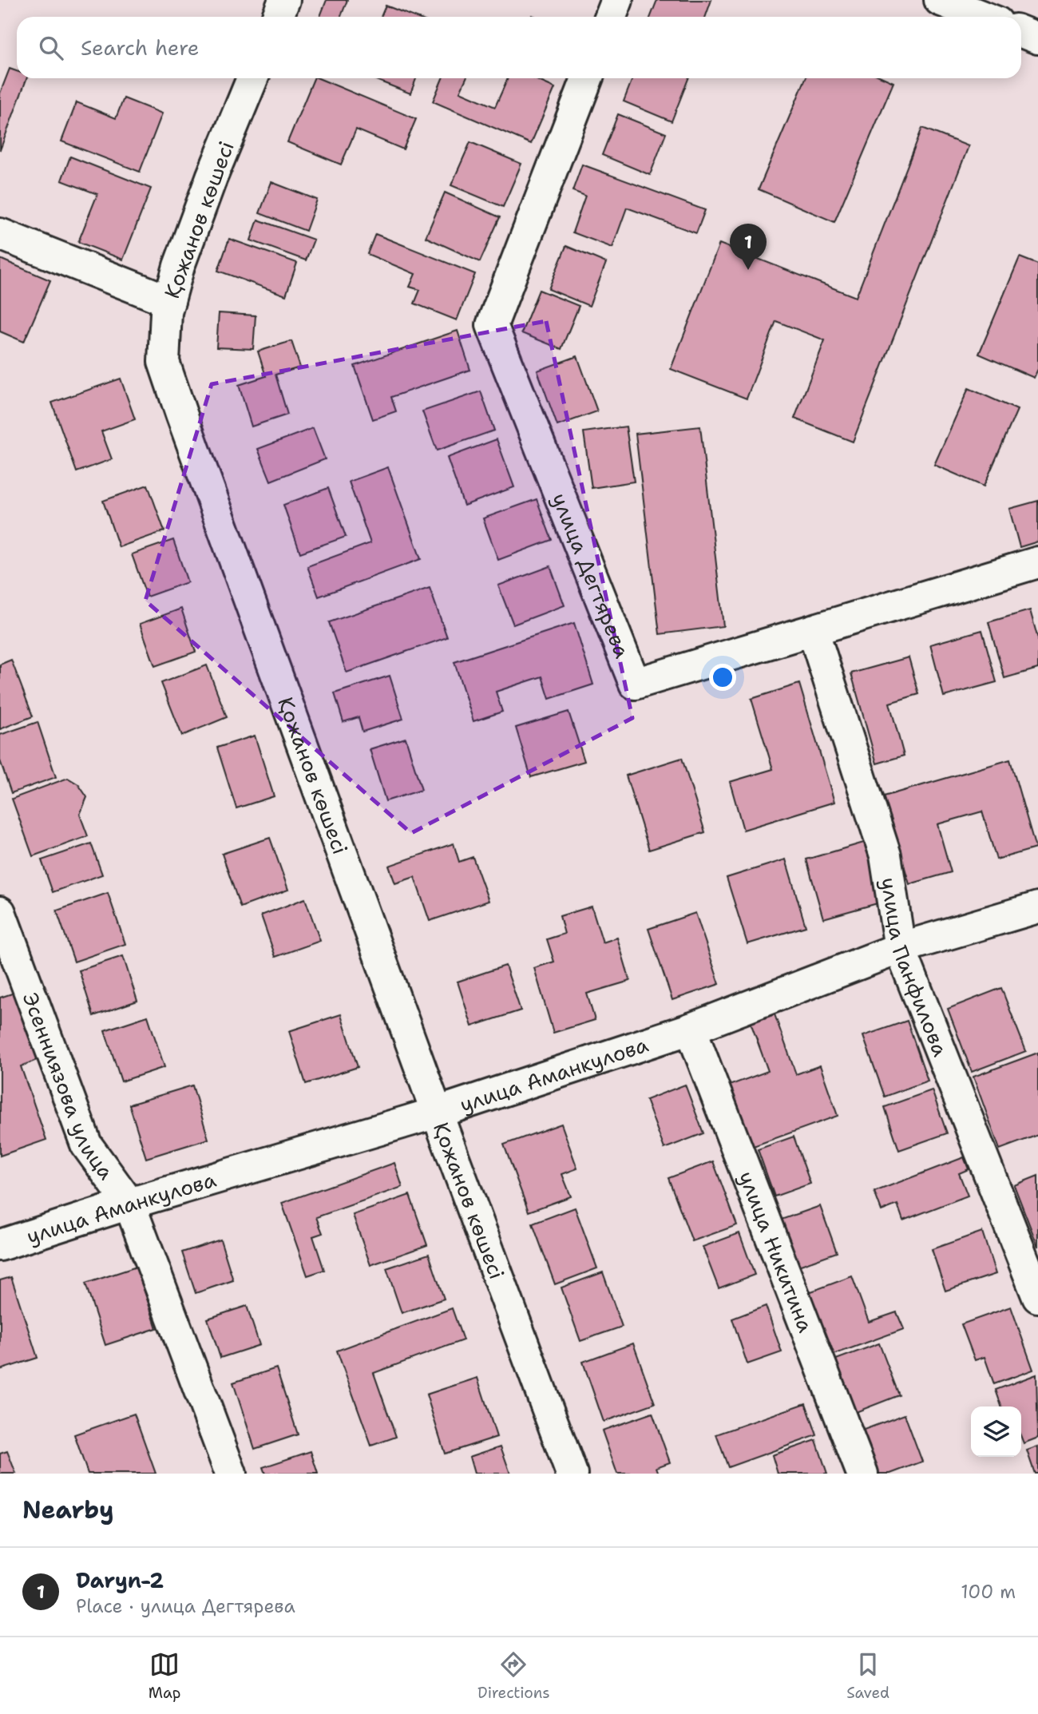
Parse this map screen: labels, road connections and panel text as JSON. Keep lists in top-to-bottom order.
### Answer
{
  "streets": {
    "street": [
      "Қожанов көшесі",
      "улица Дегтярева",
      "улица Панфилова",
      "улица Аманкулова",
      "Эсенниязова улица",
      "улица Никитина"
    ]
  },
  "crossings": [
    ["Қожанов көшесі", "улица Аманкулова"],
    ["улица Дегтярева", "улица Панфилова"],
    ["улица Панфилова", "улица Аманкулова"],
    ["улица Аманкулова", "Эсенниязова улица"],
    ["улица Аманкулова", "улица Никитина"]
  ],
  "page": {
    "search": "Search here",
    "pins": "1",
    "heading": "Nearby",
    "list": [
      {
        "mark": "1",
        "name": "Daryn-2",
        "note": "Place · улица Дегтярева",
        "value": "100 m"
      }
    ],
    "nav": ["Map", "Directions", "Saved"]
  }
}
